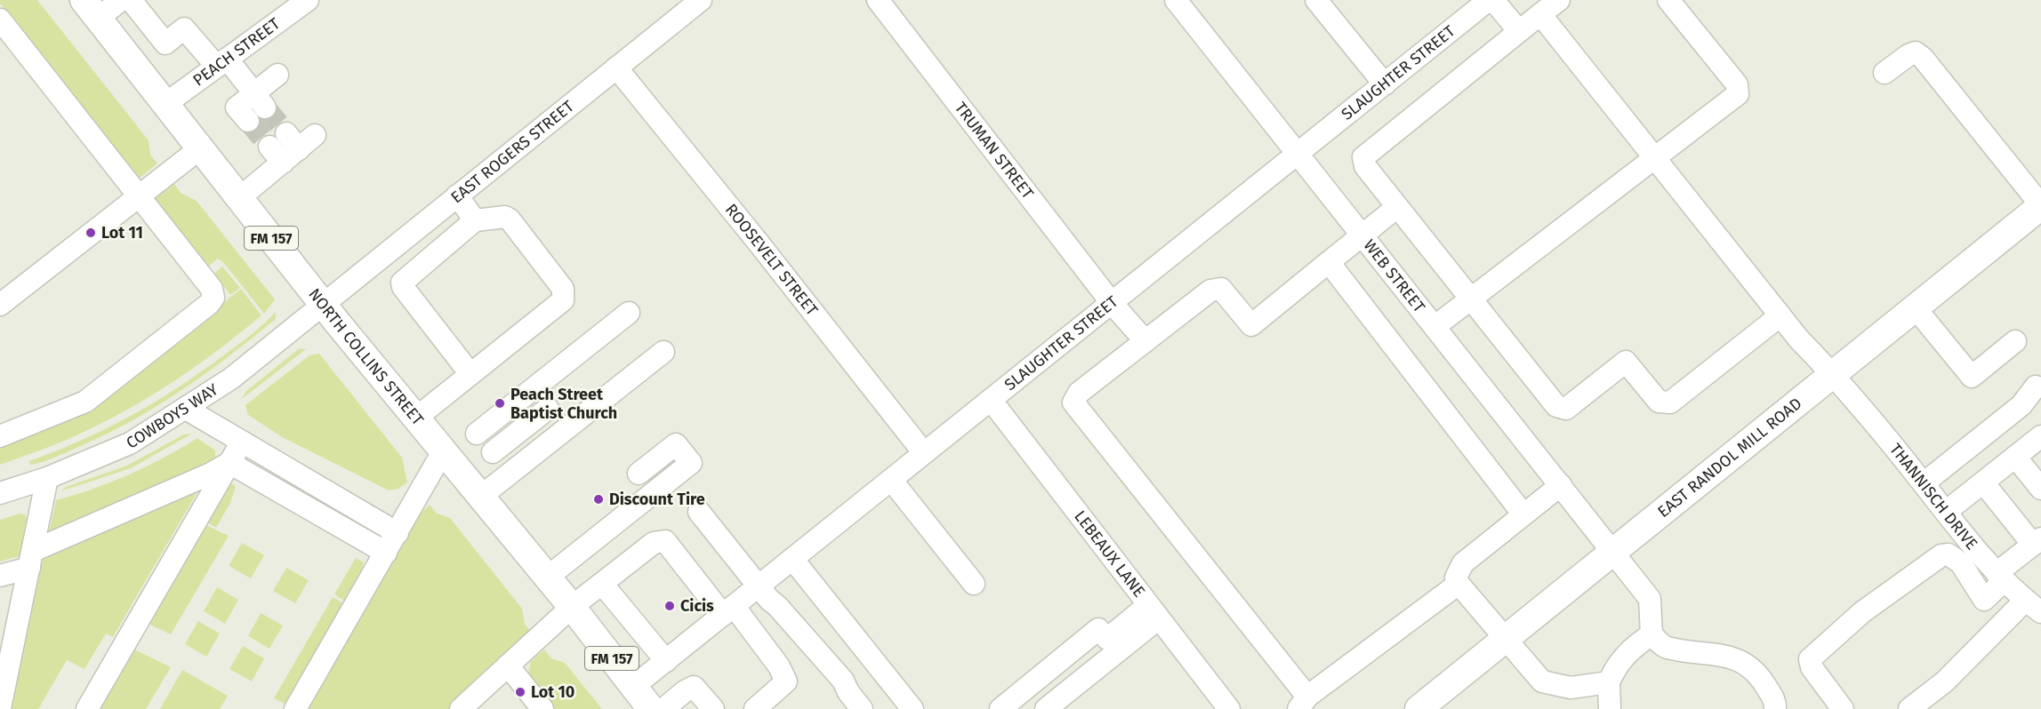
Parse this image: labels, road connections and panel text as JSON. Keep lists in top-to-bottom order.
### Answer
{
  "streets": {
    "main road": ["FM 157", "NORTH COLLINS STREET", "EAST RANDOL MILL ROAD"],
    "street": [
      "PEACH STREET",
      "SLAUGHTER STREET",
      "TRUMAN STREET",
      "EAST ROGERS STREET",
      "ROOSEVELT STREET",
      "WEB STREET",
      "COWBOYS WAY",
      "THANNISCH DRIVE",
      "LEBEAUX LANE"
    ]
  },
  "crossings": [
    ["PEACH STREET", "NORTH COLLINS STREET"],
    ["SLAUGHTER STREET", "TRUMAN STREET"],
    ["SLAUGHTER STREET", "ROOSEVELT STREET"],
    ["SLAUGHTER STREET", "WEB STREET"],
    ["SLAUGHTER STREET", "NORTH COLLINS STREET"],
    ["SLAUGHTER STREET", "LEBEAUX LANE"],
    ["EAST ROGERS STREET", "ROOSEVELT STREET"],
    ["EAST ROGERS STREET", "NORTH COLLINS STREET"],
    ["EAST ROGERS STREET", "COWBOYS WAY"],
    ["WEB STREET", "EAST RANDOL MILL ROAD"],
    ["NORTH COLLINS STREET", "COWBOYS WAY"],
    ["EAST RANDOL MILL ROAD", "THANNISCH DRIVE"]
  ],
  "places": [
    "Lot 11",
    "Peach Street Baptist Church",
    "Discount Tire",
    "Cicis",
    "Lot 10"
  ]
}
